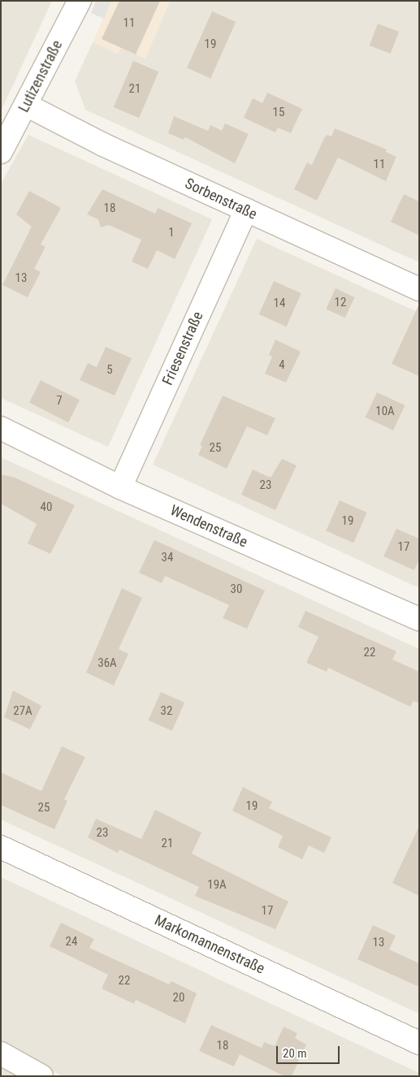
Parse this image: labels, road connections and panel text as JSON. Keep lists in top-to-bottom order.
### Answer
{
  "streets": {
    "street": [
      "Lutizenstraße",
      "Sorbenstraße",
      "Friesenstraße",
      "Wendenstraße",
      "Markomannenstraße"
    ]
  },
  "crossings": [
    ["Lutizenstraße", "Sorbenstraße"],
    ["Sorbenstraße", "Friesenstraße"],
    ["Friesenstraße", "Wendenstraße"]
  ],
  "house_numbers": [
    "11",
    "19",
    "21",
    "15",
    "11",
    "18",
    "1",
    "13",
    "12",
    "14",
    "4",
    "5",
    "7",
    "10A",
    "25",
    "23",
    "40",
    "19",
    "17",
    "34",
    "30",
    "22",
    "36A",
    "27A",
    "32",
    "19",
    "25",
    "23",
    "21",
    "19A",
    "17",
    "24",
    "13",
    "22",
    "20",
    "18"
  ],
  "scale_bar": "20 m"
}
